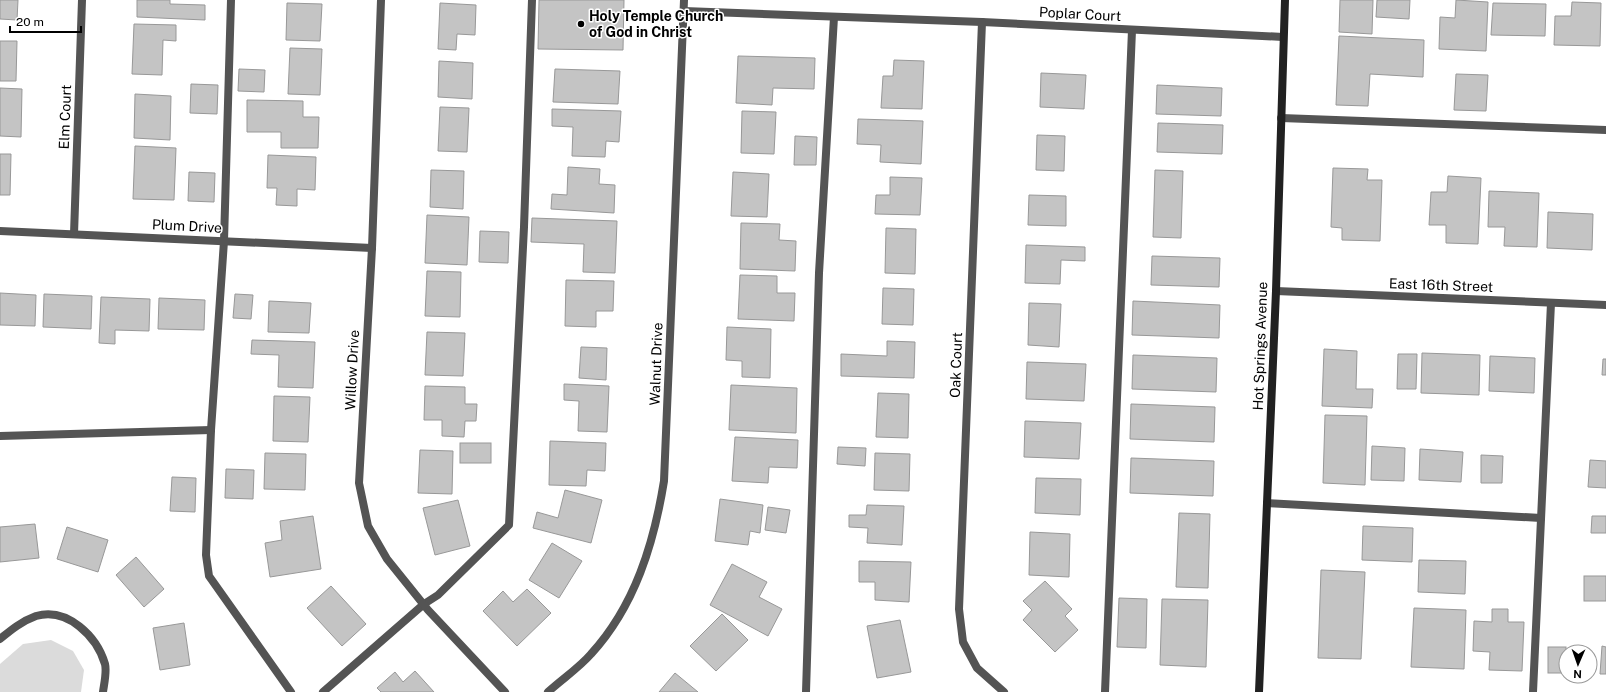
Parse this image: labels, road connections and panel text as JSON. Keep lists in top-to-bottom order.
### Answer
{
  "streets": {
    "street": [
      "Poplar Court",
      "Elm Court",
      "Plum Drive",
      "East 16th Street",
      "Hot Springs Avenue",
      "Walnut Drive",
      "Oak Court",
      "Willow Drive"
    ]
  },
  "crossings": [
    ["Poplar Court", "Hot Springs Avenue"],
    ["Poplar Court", "Walnut Drive"],
    ["Poplar Court", "Oak Court"],
    ["Elm Court", "Plum Drive"],
    ["Plum Drive", "Willow Drive"],
    ["East 16th Street", "Hot Springs Avenue"]
  ],
  "places": ["Holy Temple Church of God in Christ"],
  "scale_bar": "20 m",
  "north": "bottom"
}
